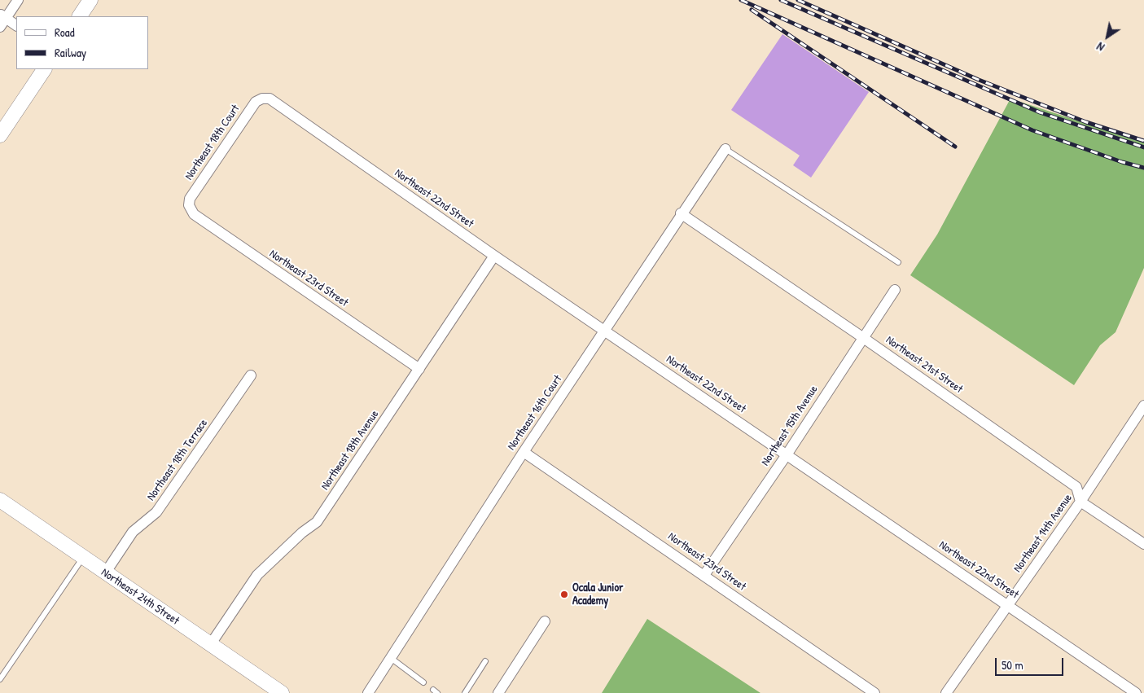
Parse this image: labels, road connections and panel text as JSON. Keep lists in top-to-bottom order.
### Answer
{
  "streets": {
    "street": [
      "Northeast 18th Court",
      "Northeast 22nd Street",
      "Northeast 23rd Street",
      "Northeast 21st Street",
      "Northeast 16th Court",
      "Northeast 15th Avenue",
      "Northeast 18th Avenue",
      "Northeast 18th Terrace",
      "Northeast 14th Avenue",
      "Northeast 24th Street"
    ]
  },
  "crossings": [
    ["Northeast 18th Court", "Northeast 22nd Street"],
    ["Northeast 18th Court", "Northeast 23rd Street"],
    ["Northeast 22nd Street", "Northeast 16th Court"],
    ["Northeast 22nd Street", "Northeast 15th Avenue"],
    ["Northeast 22nd Street", "Northeast 18th Avenue"],
    ["Northeast 22nd Street", "Northeast 14th Avenue"],
    ["Northeast 23rd Street", "Northeast 16th Court"],
    ["Northeast 23rd Street", "Northeast 15th Avenue"],
    ["Northeast 23rd Street", "Northeast 18th Avenue"],
    ["Northeast 21st Street", "Northeast 16th Court"],
    ["Northeast 21st Street", "Northeast 15th Avenue"],
    ["Northeast 21st Street", "Northeast 14th Avenue"],
    ["Northeast 18th Avenue", "Northeast 24th Street"],
    ["Northeast 18th Terrace", "Northeast 24th Street"]
  ],
  "places": ["Ocala Junior Academy"],
  "legend": ["Road", "Railway"],
  "scale_bar": "50 m",
  "north": "bottom left"
}
